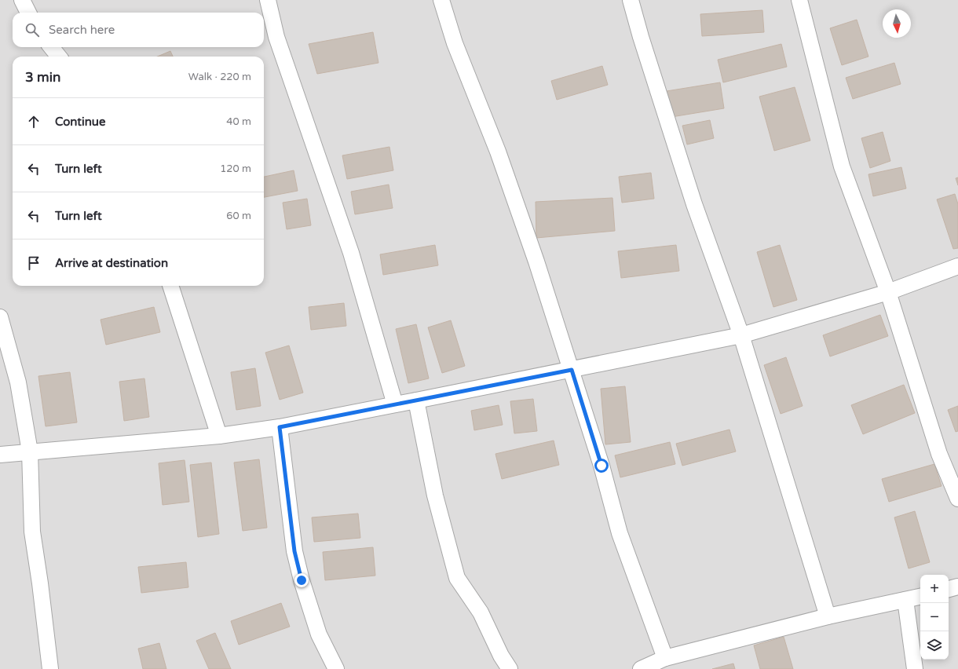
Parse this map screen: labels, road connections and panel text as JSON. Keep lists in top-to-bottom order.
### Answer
{
  "north": "bottom",
  "page": {
    "search": "Search here",
    "heading": ["3 min", "Walk · 220 m"],
    "list": [
      ["Continue", "40 m"],
      ["Turn left", "120 m"],
      ["Turn left", "60 m"],
      "Arrive at destination"
    ],
    "map_buttons": ["+", "−"]
  }
}
